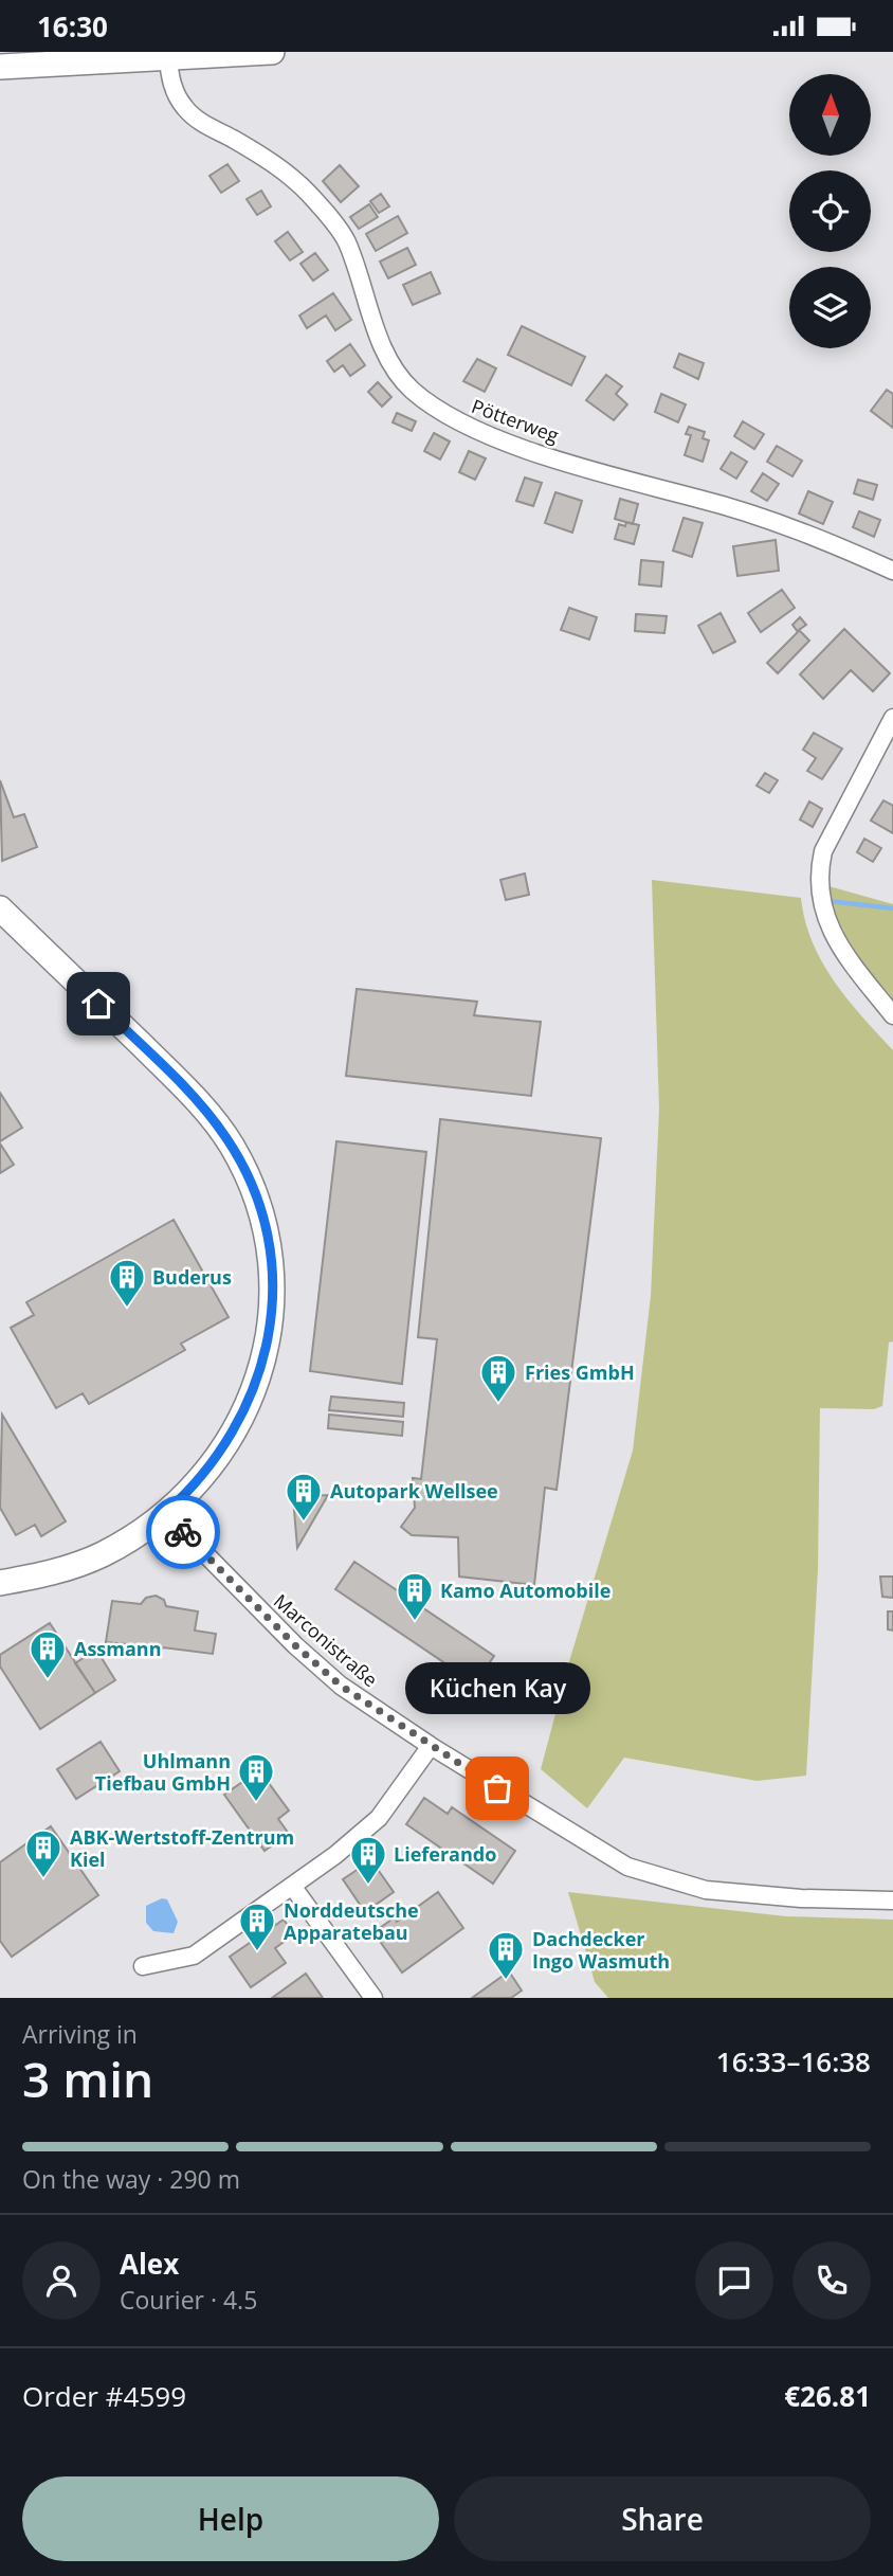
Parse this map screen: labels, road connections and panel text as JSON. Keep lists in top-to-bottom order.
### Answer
{
  "streets": {
    "street": ["Pötterweg", "Marconistraße"]
  },
  "places": {
    "building": [
      "Buderus",
      "Fries GmbH",
      "Autopark Wellsee",
      "Kamo Automobile",
      "Assmann",
      "Uhlmann Tiefbau GmbH",
      "ABK-Wertstoff-Zentrum Kiel",
      "Lieferando",
      "Norddeutsche Apparatebau",
      "Dachdecker Ingo Wasmuth"
    ],
    "other": ["Küchen Kay"]
  },
  "north": "top",
  "page": {
    "status": "16:30",
    "bubble": "Küchen Kay",
    "heading": ["3 min", "Arriving in", "16:33–16:38"],
    "panel": [
      "Alex",
      "Courier · 4.5",
      "Order #4599",
      "€26.81"
    ],
    "bar": "On the way · 290 m",
    "buttons": ["Help", "Share"]
  }
}
